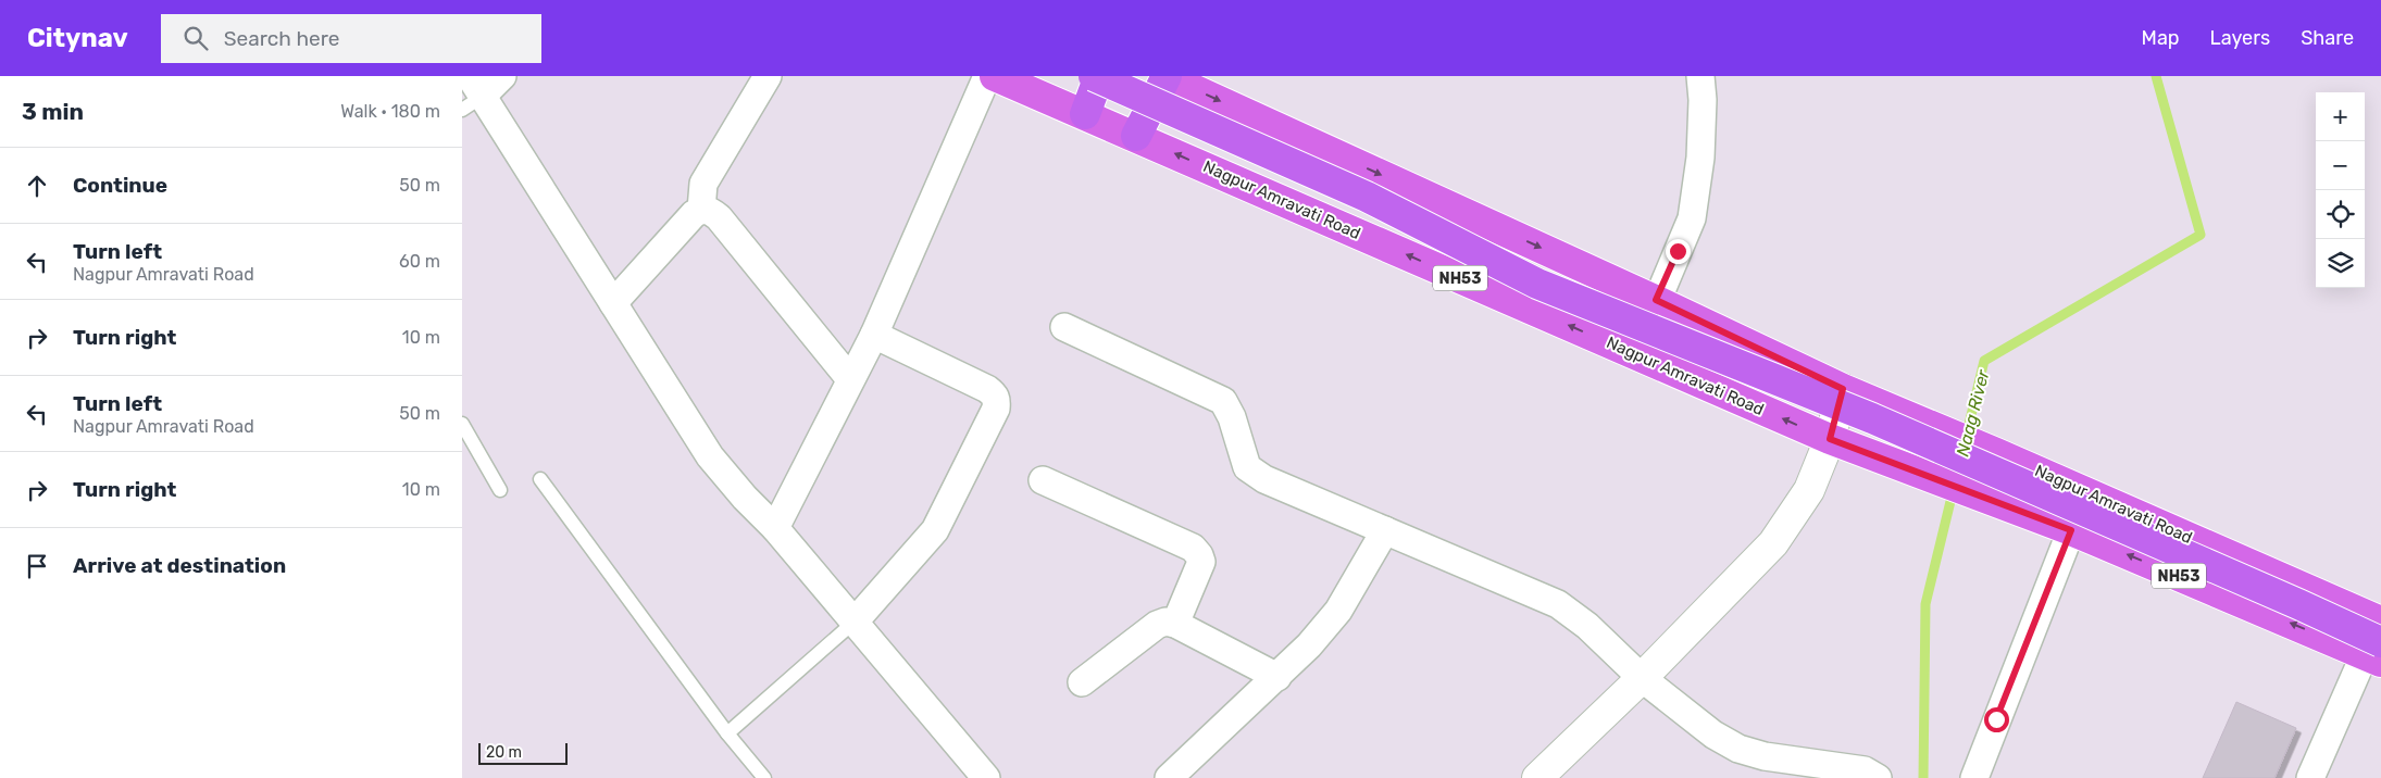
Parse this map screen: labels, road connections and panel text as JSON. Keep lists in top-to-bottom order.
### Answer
{
  "streets": {
    "main road": ["Nagpur Amravati Road", "NH53"]
  },
  "water": ["Naag River"],
  "scale_bar": "20 m",
  "page": {
    "header": "Citynav",
    "search": "Search here",
    "nav": ["Map", "Layers", "Share"],
    "heading": ["3 min", "Walk · 180 m"],
    "map_buttons": ["+", "−"],
    "list": [
      ["Continue", "50 m"],
      ["Turn left", "Nagpur Amravati Road", "60 m"],
      ["Turn right", "10 m"],
      ["Turn left", "Nagpur Amravati Road", "50 m"],
      ["Turn right", "10 m"],
      "Arrive at destination"
    ],
    "scale": "20 m"
  }
}
